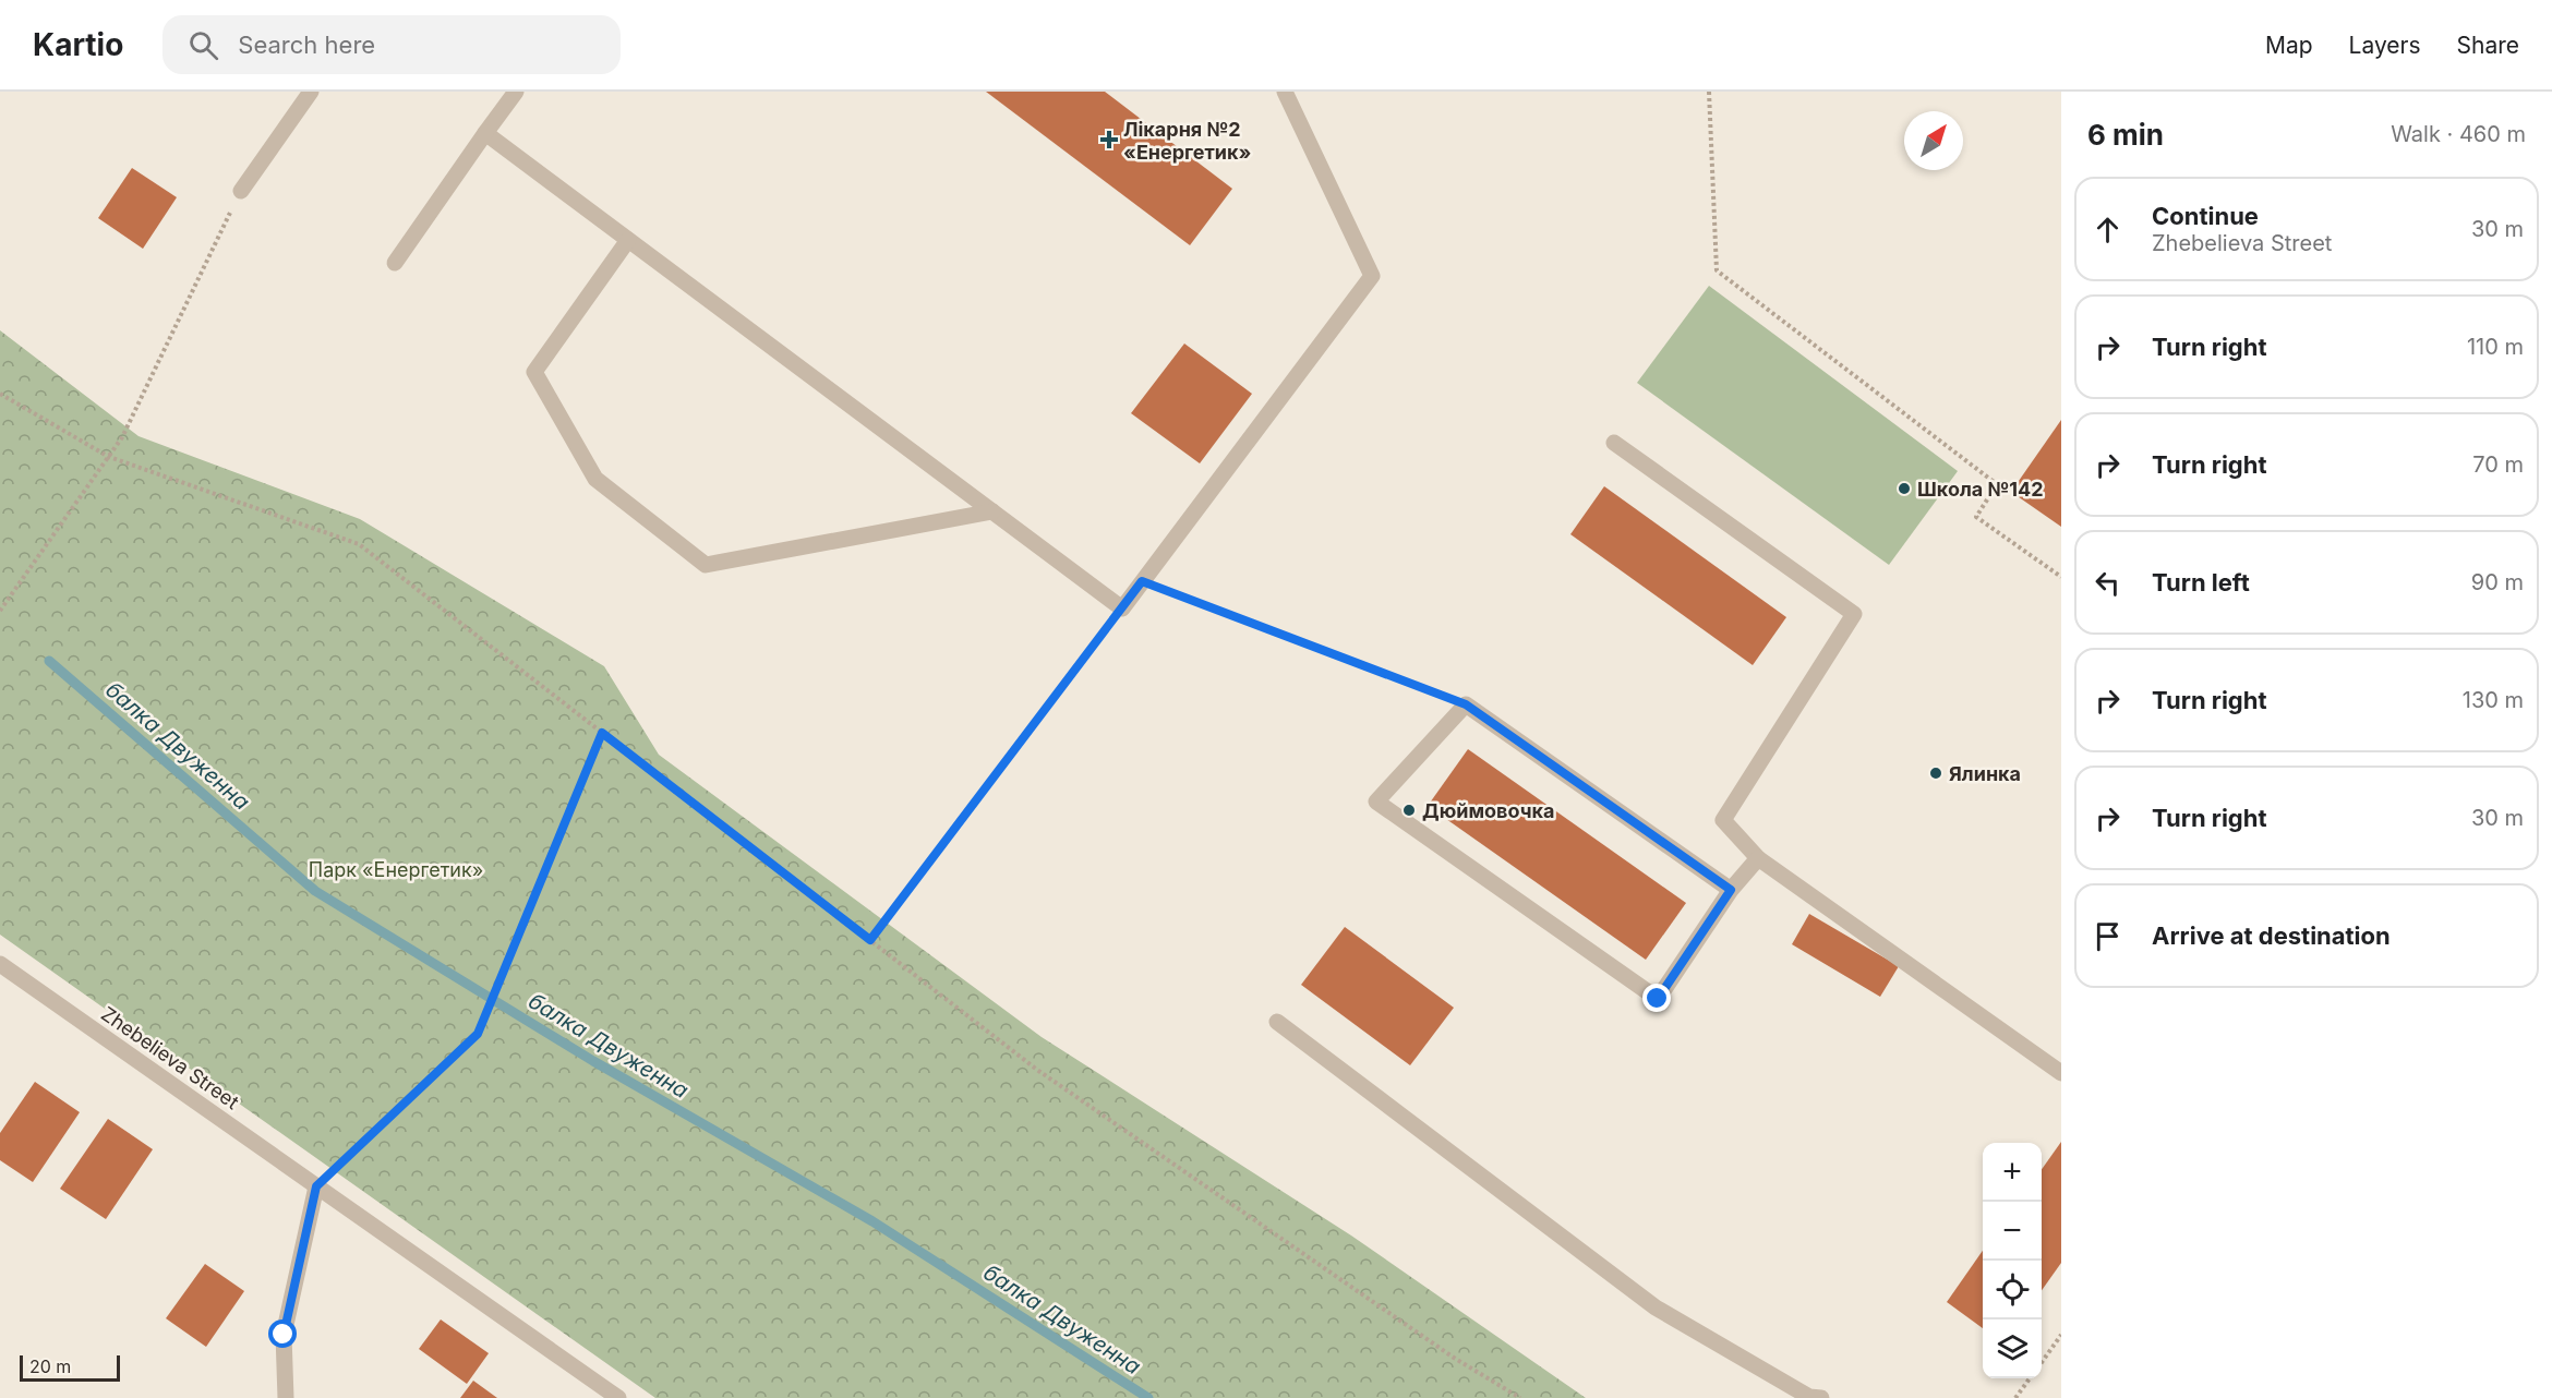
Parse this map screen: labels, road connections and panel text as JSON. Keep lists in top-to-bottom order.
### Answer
{
  "streets": {
    "street": ["Zhebelieva Street"]
  },
  "water": ["балка Двуженна"],
  "parks": ["Парк «Енергетик»"],
  "places": {
    "health": ["Лікарня №2 «Енергетик»"],
    "other": ["Школа №142", "Ялинка", "Дюймовочка"]
  },
  "scale_bar": "20 m",
  "north": "top right",
  "page": {
    "header": "Kartio",
    "search": "Search here",
    "nav": ["Map", "Layers", "Share"],
    "heading": ["6 min", "Walk · 460 m"],
    "list": [
      ["Continue", "Zhebelieva Street", "30 m"],
      ["Turn right", "110 m"],
      ["Turn right", "70 m"],
      ["Turn left", "90 m"],
      ["Turn right", "130 m"],
      ["Turn right", "30 m"],
      "Arrive at destination"
    ],
    "map_buttons": ["+", "−"],
    "scale": "20 m"
  }
}
